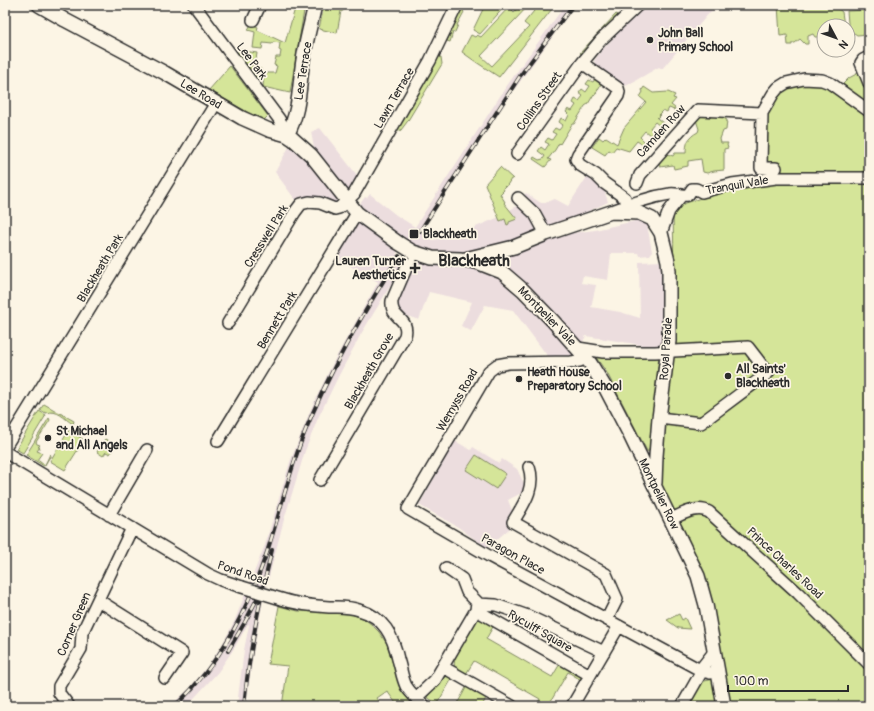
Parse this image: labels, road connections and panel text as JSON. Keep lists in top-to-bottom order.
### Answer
{
  "streets": {
    "main road": [
      "Lee Terrace",
      "Lee Road",
      "Montpelier Vale",
      "Royal Parade",
      "Montpelier Row"
    ],
    "street": [
      "Lee Park",
      "Lawn Terrace",
      "Collins Street",
      "Camden Row",
      "Tranquil Vale",
      "Cresswell Park",
      "Blackheath Park",
      "Bennett Park",
      "Blackheath Grove",
      "Wemyss Road",
      "Paragon Place",
      "Prince Charles Road",
      "Pond Road",
      "Corner Green",
      "Ryculff Square"
    ]
  },
  "crossings": [
    ["Lee Park", "Lee Terrace"],
    ["Lee Park", "Lee Road"],
    ["Lee Terrace", "Lee Road"],
    ["Lee Road", "Lawn Terrace"],
    ["Lee Road", "Cresswell Park"],
    ["Lee Road", "Blackheath Park"],
    ["Lee Road", "Bennett Park"],
    ["Lee Road", "Blackheath Grove"],
    ["Lawn Terrace", "Cresswell Park"],
    ["Montpelier Vale", "Royal Parade"],
    ["Montpelier Vale", "Wemyss Road"],
    ["Montpelier Vale", "Montpelier Row"],
    ["Royal Parade", "Montpelier Row"],
    ["Wemyss Road", "Montpelier Row"],
    ["Wemyss Road", "Paragon Place"],
    ["Montpelier Row", "Prince Charles Road"],
    ["Pond Road", "Corner Green"]
  ],
  "districts": ["Blackheath"],
  "places": {
    "other": [
      "John Ball Primary School",
      "All Saints' Blackheath",
      "Heath House Preparatory School",
      "St Michael and All Angels"
    ],
    "transit": ["Blackheath"],
    "health": ["Lauren Turner Aesthetics"]
  },
  "scale_bar": "100 m",
  "north": "bottom right"
}
